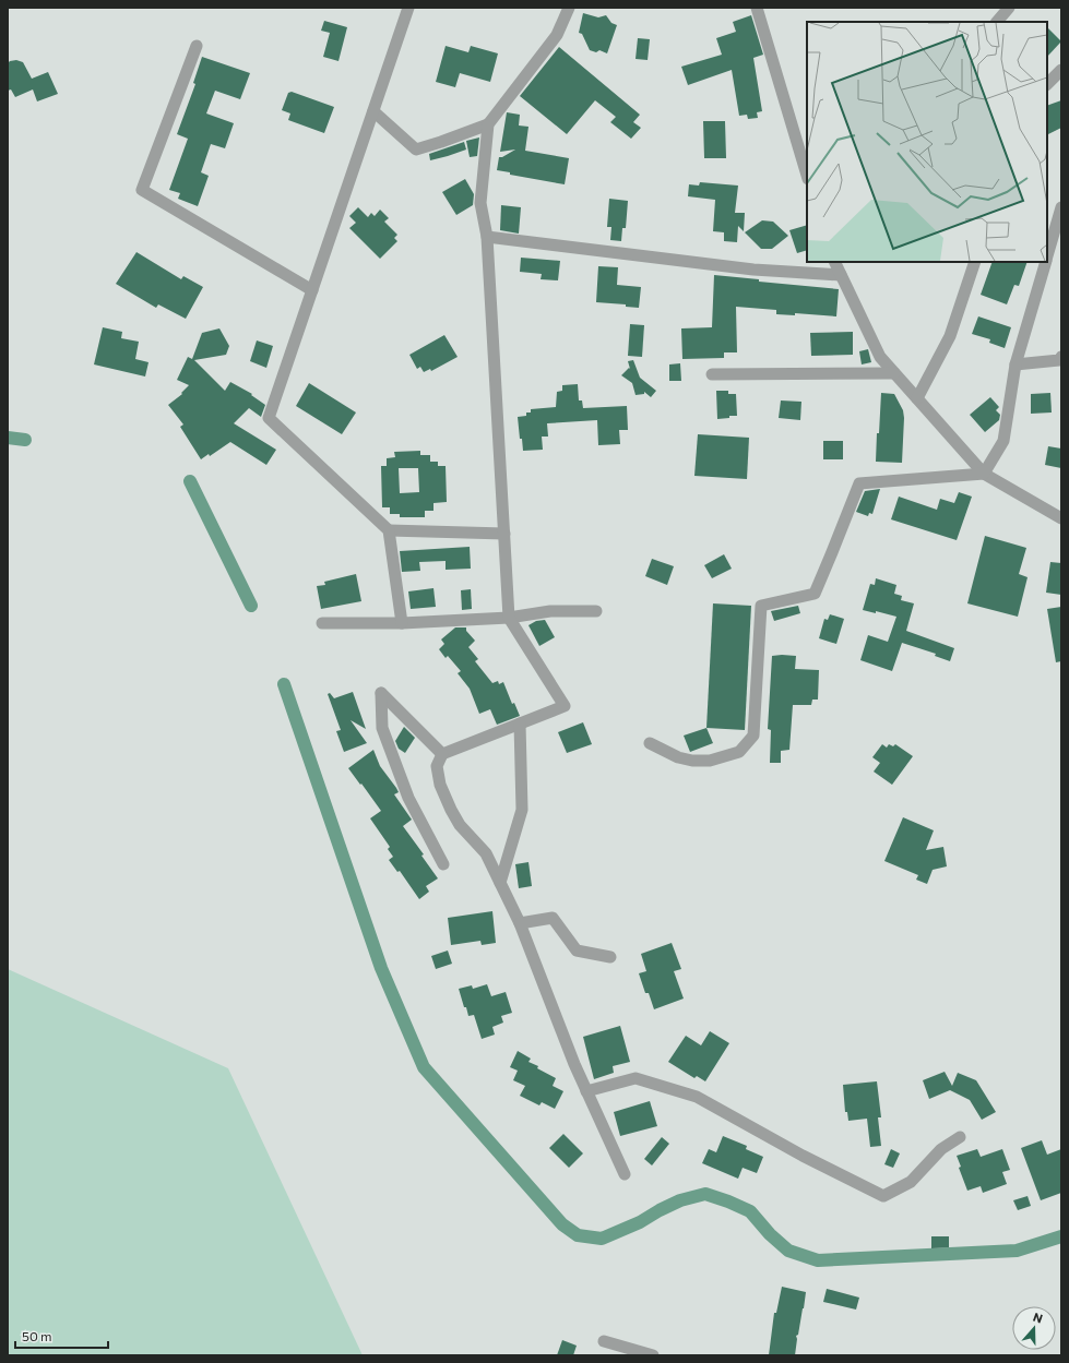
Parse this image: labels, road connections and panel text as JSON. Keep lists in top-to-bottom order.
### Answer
{
  "scale_bar": "50 m",
  "north": "top"
}
